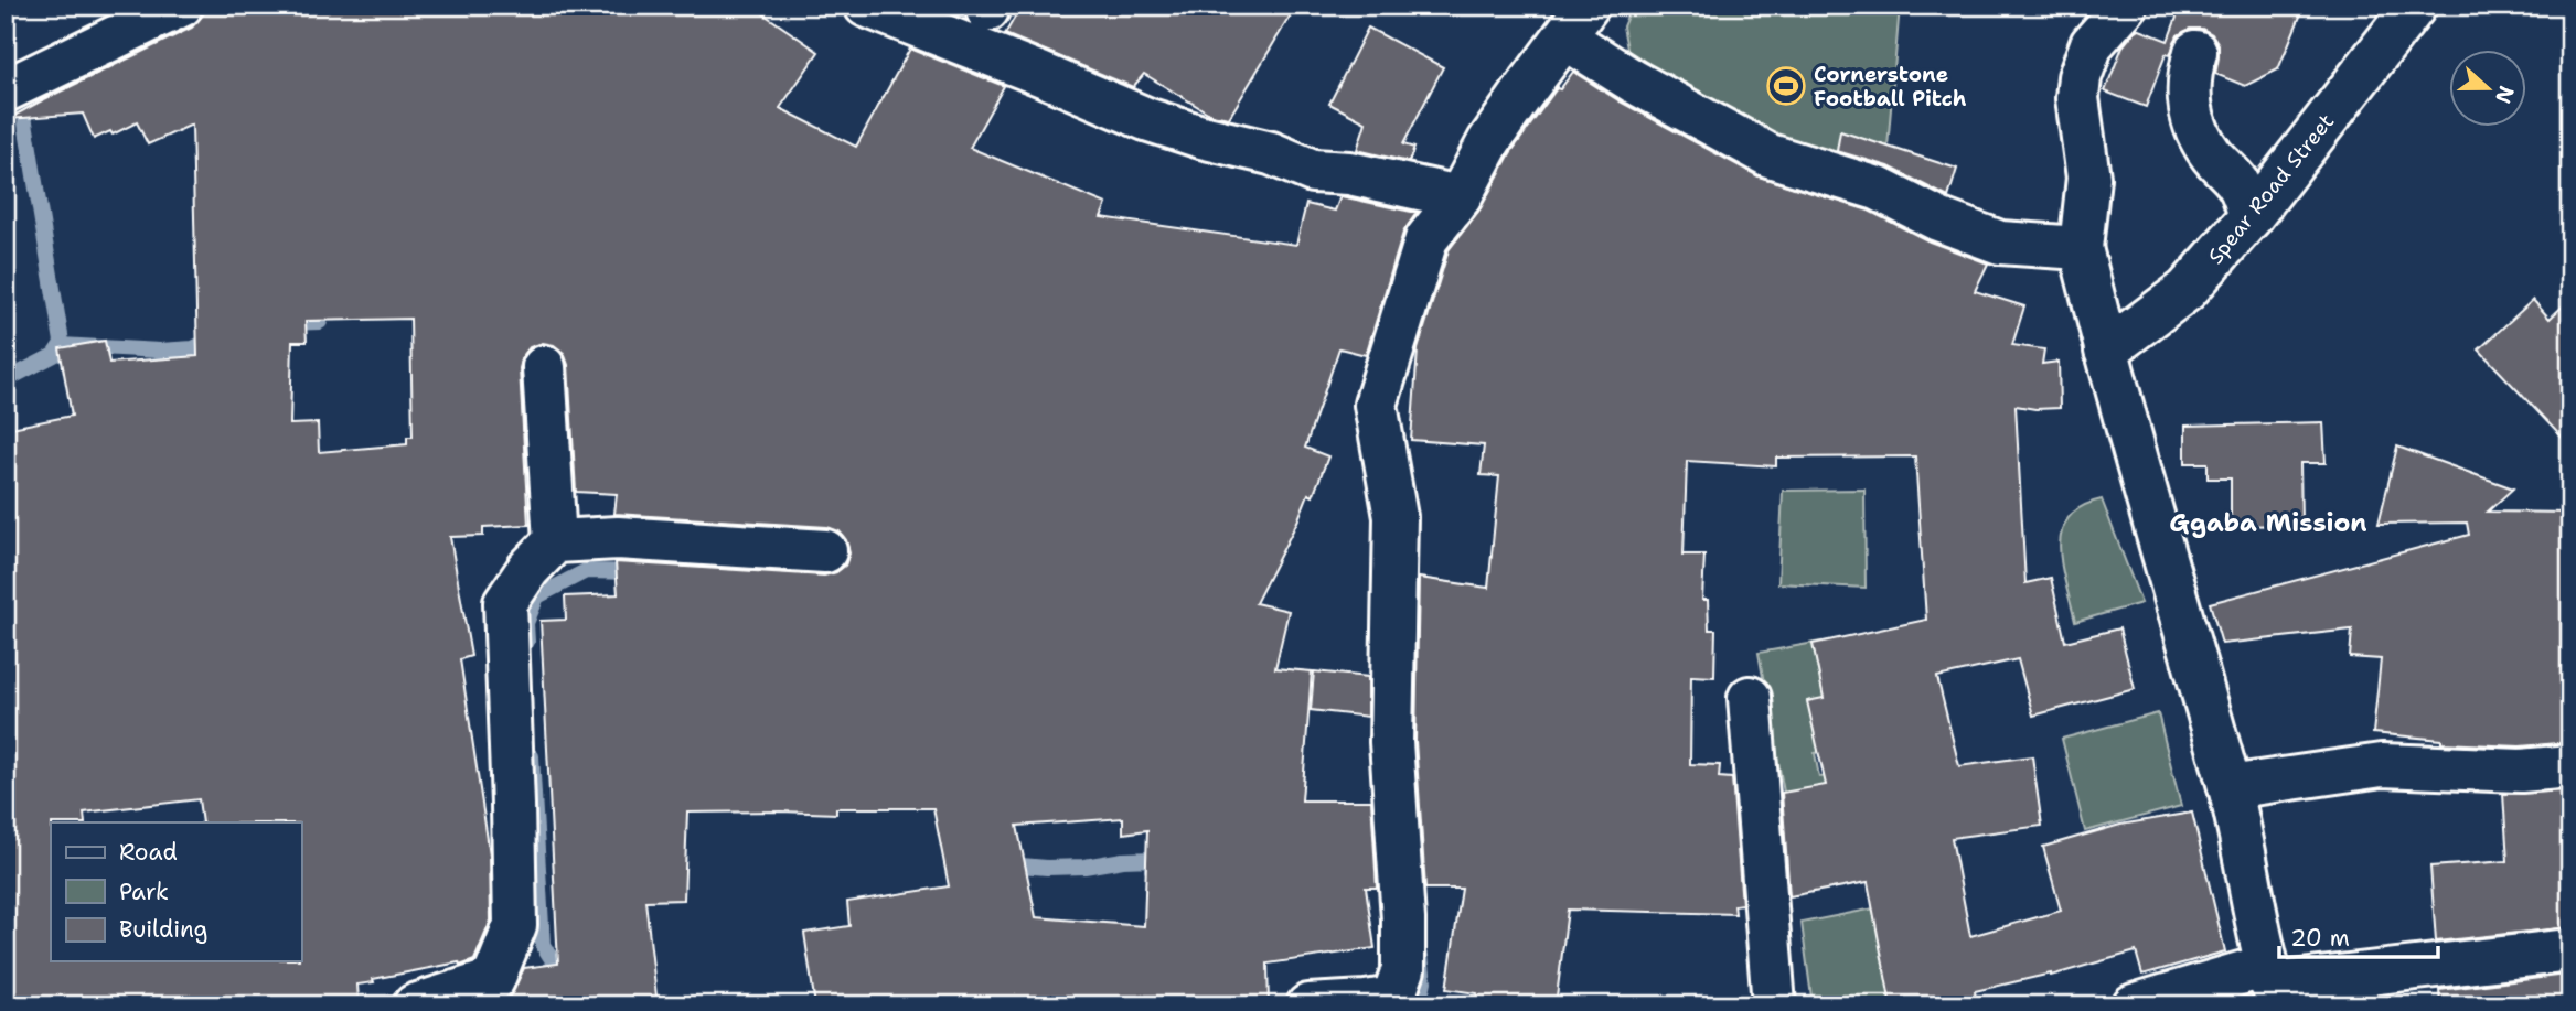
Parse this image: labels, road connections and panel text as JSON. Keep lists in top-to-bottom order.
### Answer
{
  "streets": {
    "street": ["Spear Road Street"]
  },
  "districts": ["Ggaba Mission"],
  "places": {
    "sports": ["Cornerstone Football Pitch"]
  },
  "legend": ["Road", "Park", "Building"],
  "scale_bar": "20 m",
  "north": "right"
}
